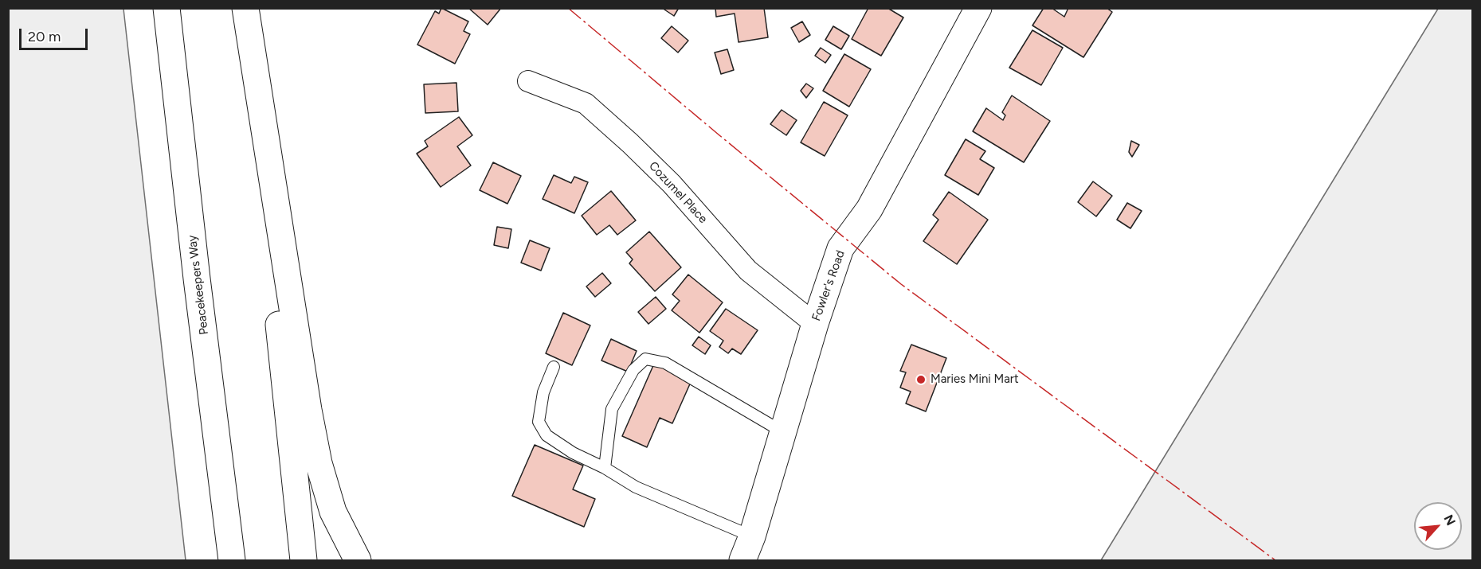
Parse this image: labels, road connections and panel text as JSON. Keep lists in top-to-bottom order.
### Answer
{
  "streets": {
    "main road": ["Peacekeepers Way", "Fowler's Road"],
    "street": ["Cozumel Place"]
  },
  "crossings": [
    ["Cozumel Place", "Fowler's Road"]
  ],
  "places": ["Maries Mini Mart"],
  "scale_bar": "20 m",
  "north": "top right"
}
